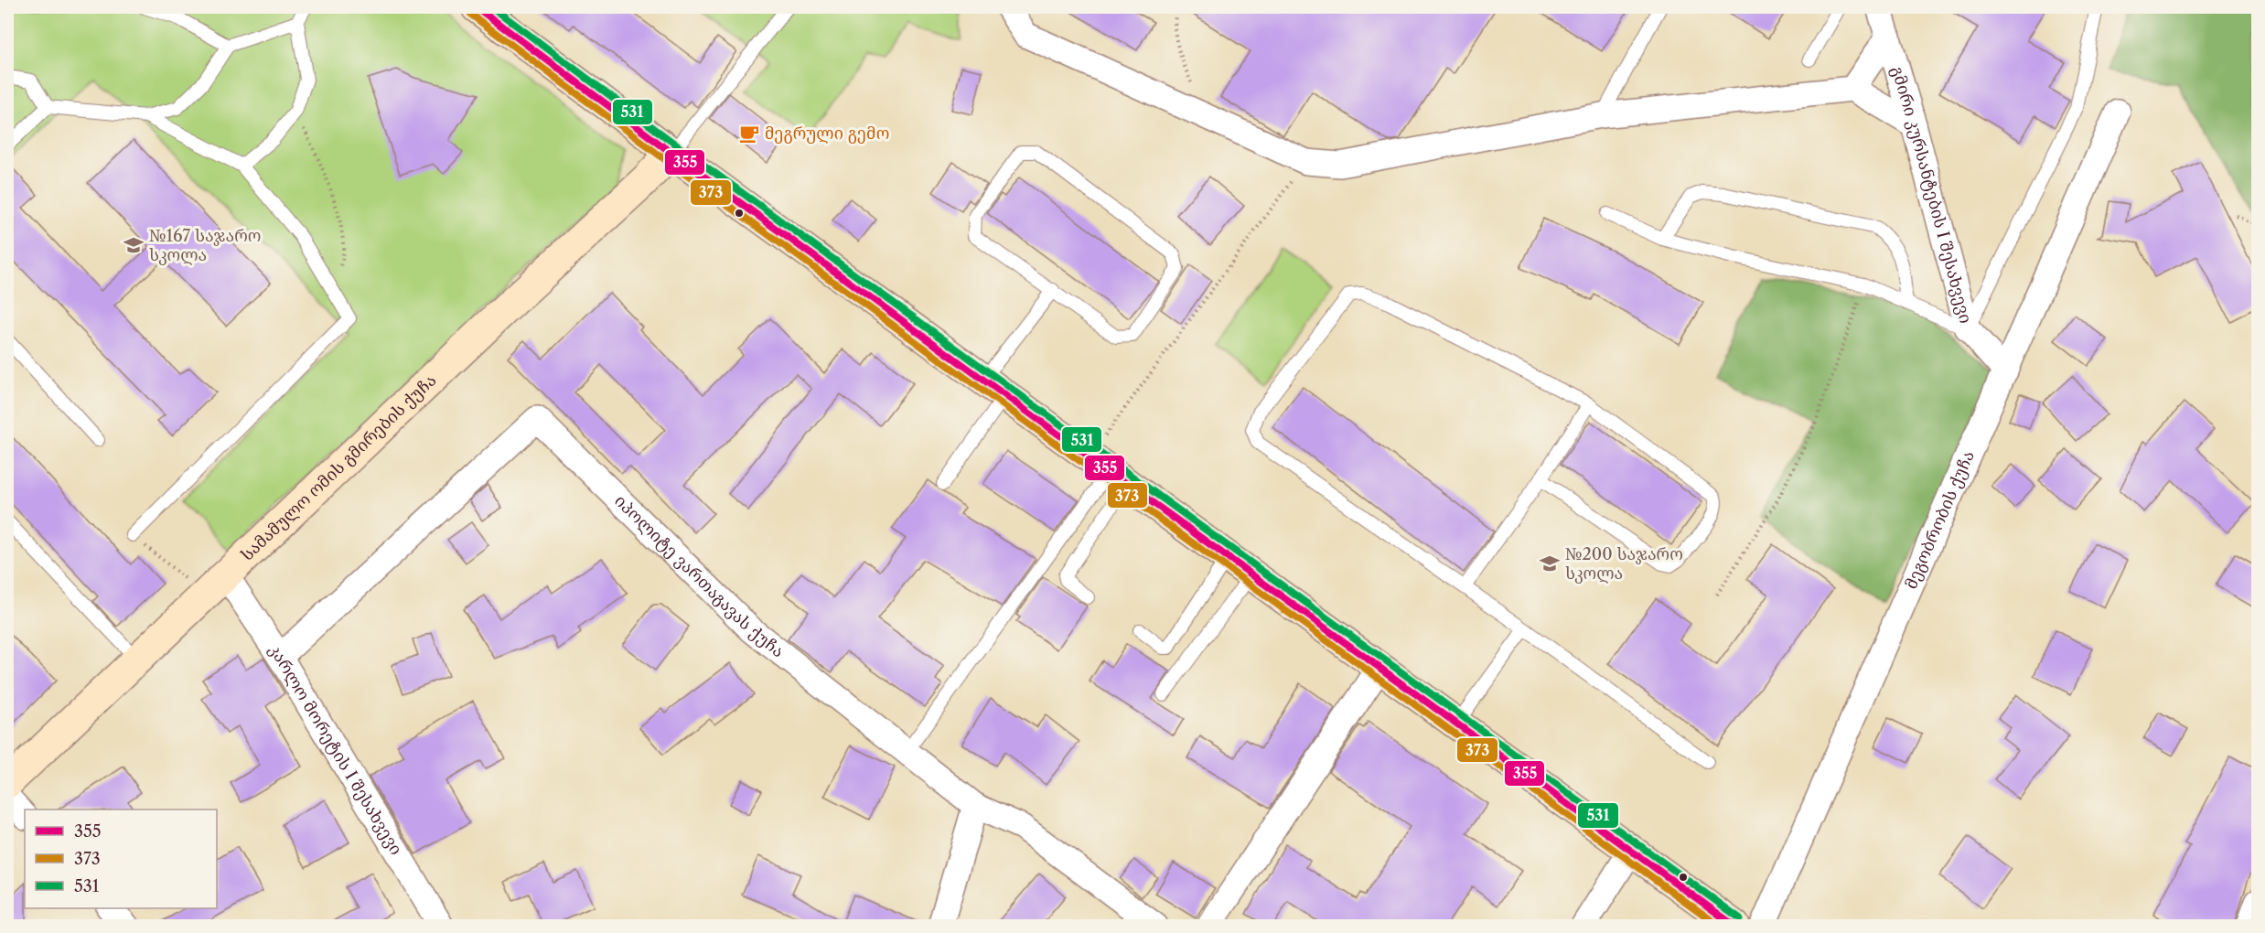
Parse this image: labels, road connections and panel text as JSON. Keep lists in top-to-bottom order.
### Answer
{
  "streets": {
    "main road": ["სამამულო ომის გმირების ქუჩა"],
    "street": [
      "გმირი კურსანტების I შესახვევი",
      "მეგობრობის ქუჩა",
      "იპოლიტე ვართაგავას ქუჩა",
      "კარლო მორეტის I შესახვევი"
    ]
  },
  "crossings": [
    ["გმირი კურსანტების I შესახვევი", "მეგობრობის ქუჩა"],
    ["სამამულო ომის გმირების ქუჩა", "კარლო მორეტის I შესახვევი"],
    ["იპოლიტე ვართაგავას ქუჩა", "კარლო მორეტის I შესახვევი"]
  ],
  "places": {
    "cafe": ["მეგრული გემო"],
    "school or university": ["№167 საჯარო სკოლა", "№200 საჯარო სკოლა"]
  },
  "lines": ["transit line 355", "transit line 531", "transit line 373"],
  "legend": ["355", "373", "531"]
}
